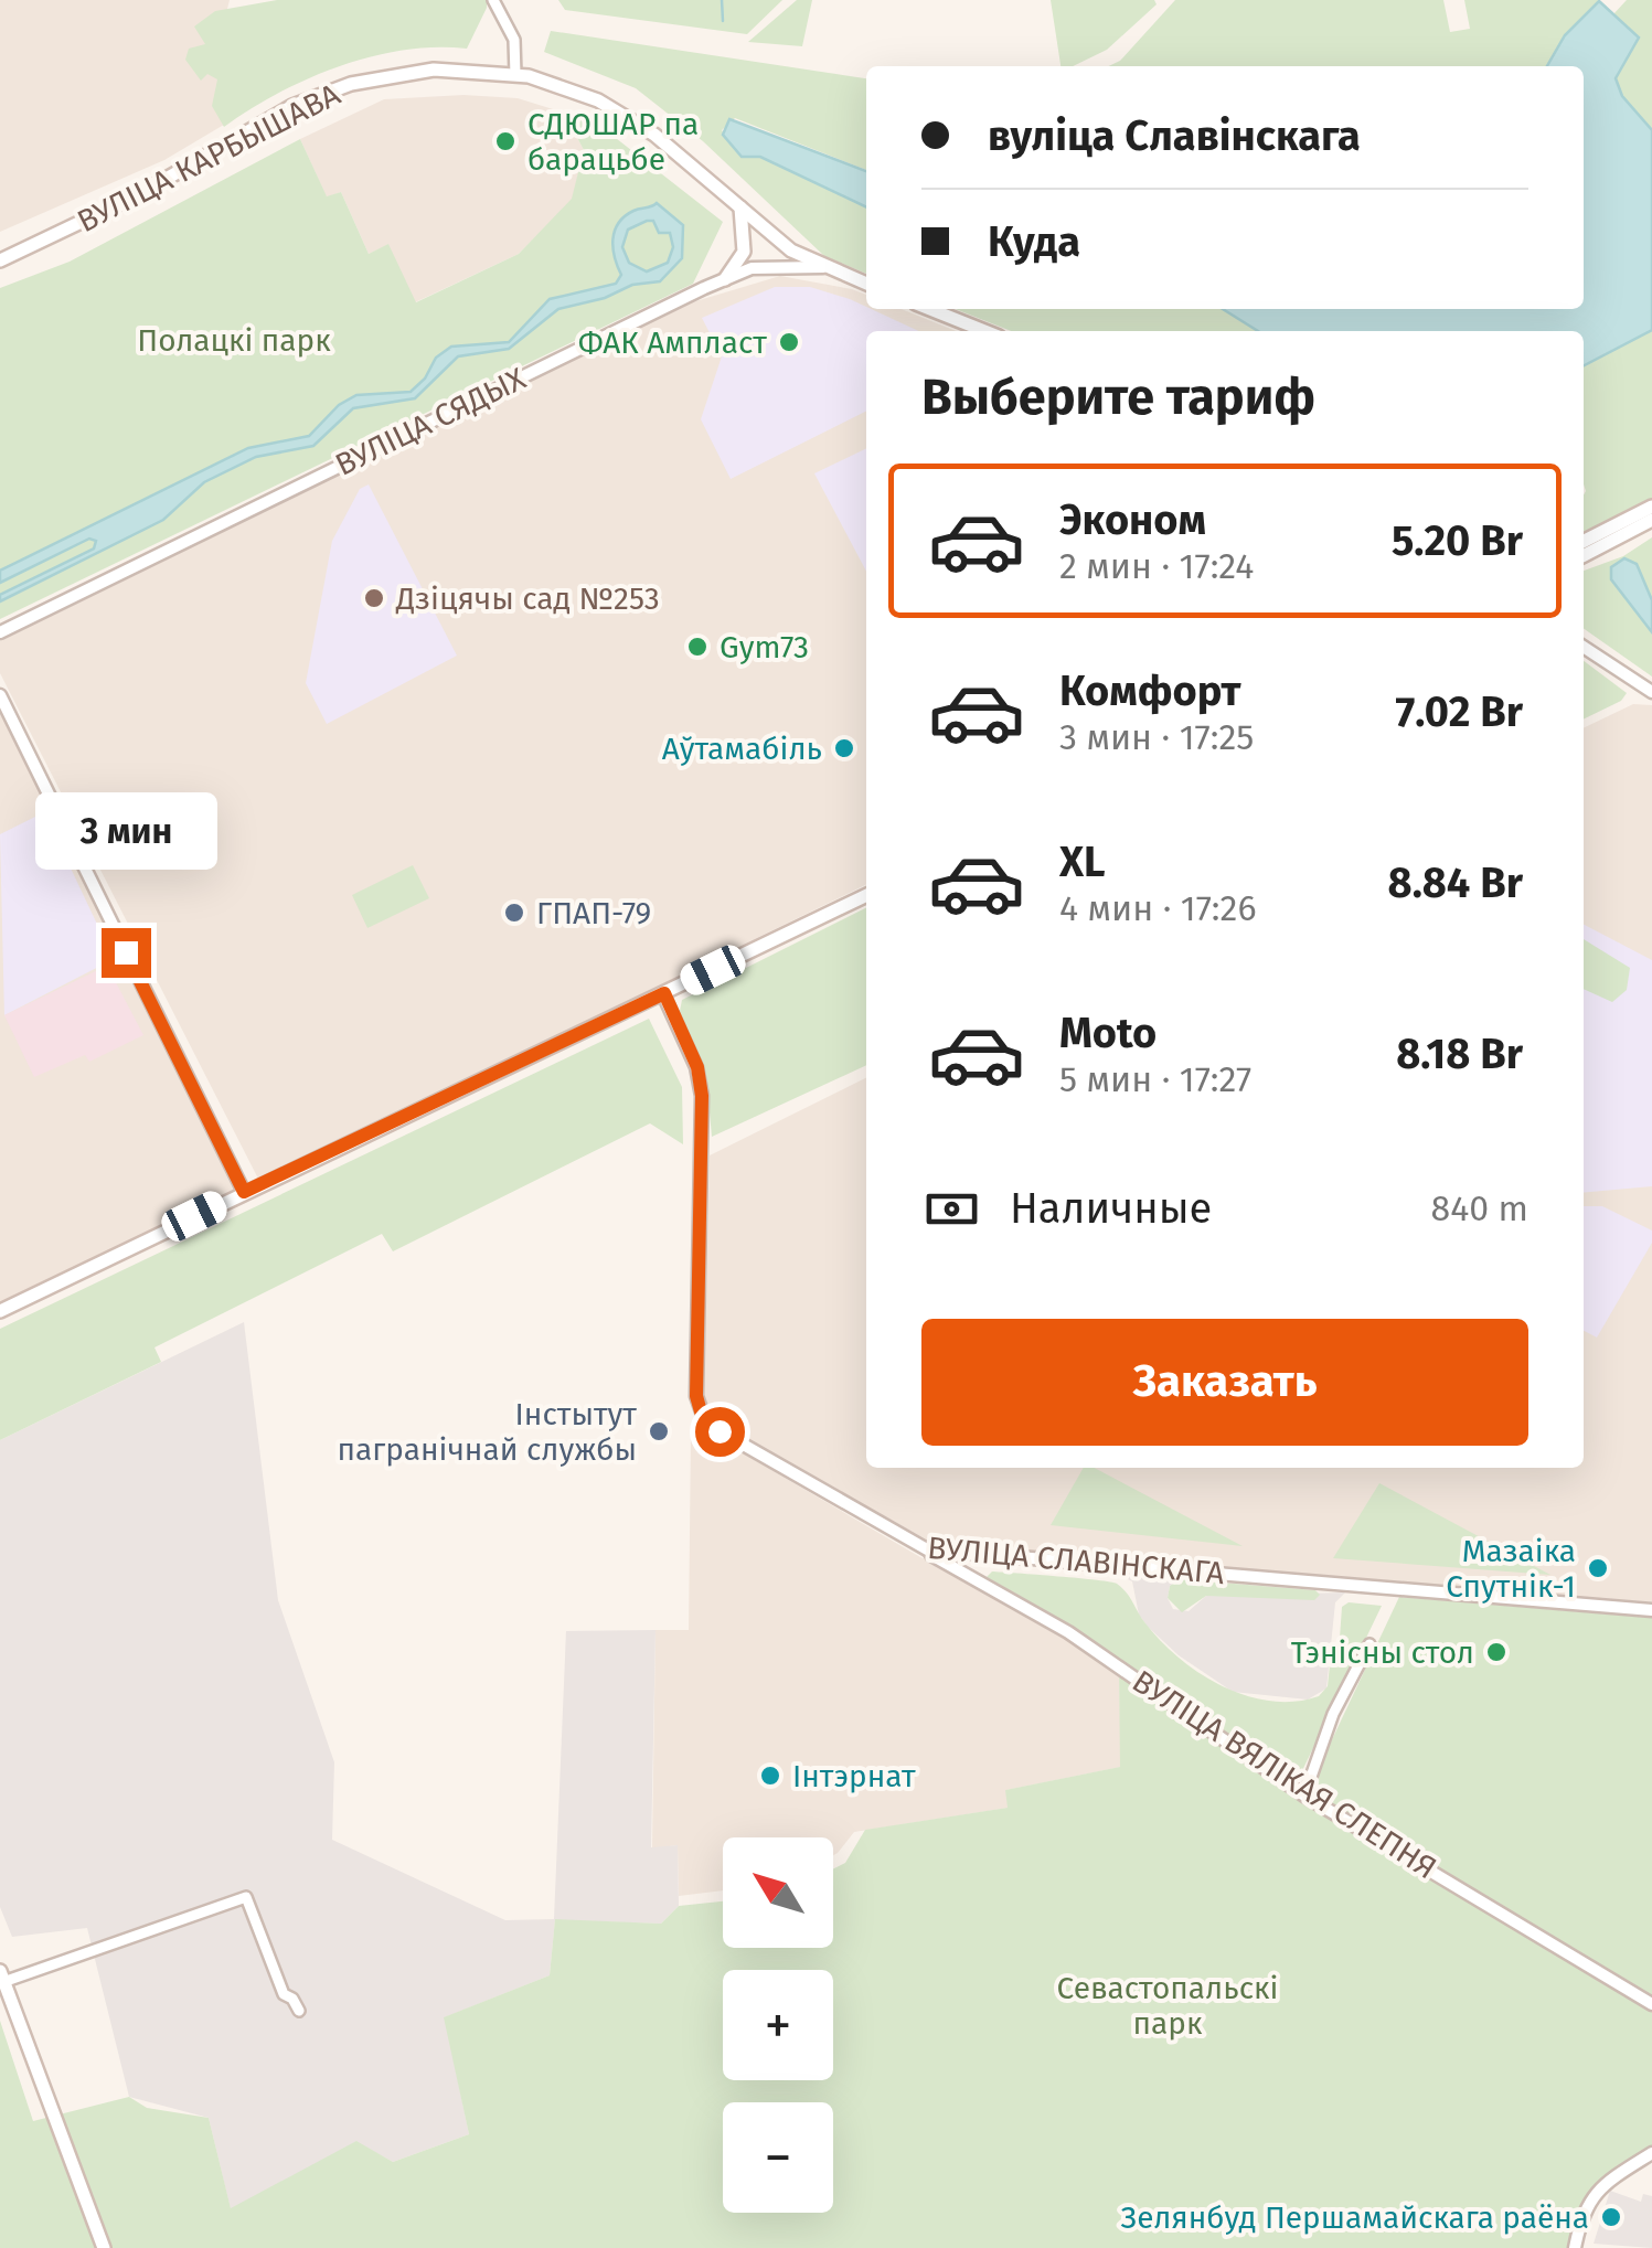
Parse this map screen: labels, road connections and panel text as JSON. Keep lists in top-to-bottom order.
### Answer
{
  "streets": {
    "main road": ["ВУЛІЦА КАРБЫШАВА", "ВУЛІЦА СЯДЫХ"],
    "street": ["ВУЛІЦА СЛАВІНСКАГА", "ВУЛІЦА ВЯЛІКАЯ СЛЕПНЯ"]
  },
  "crossings": [
    ["ВУЛІЦА КАРБЫШАВА", "ВУЛІЦА СЯДЫХ"],
    ["ВУЛІЦА СЛАВІНСКАГА", "ВУЛІЦА ВЯЛІКАЯ СЛЕПНЯ"]
  ],
  "parks": ["Полацкі парк", "Севастопальскі парк"],
  "places": [
    "СДЮШАР па барацьбе",
    "ФАК Ампласт",
    "Дзіцячы сад №253",
    "Gym73",
    "Аўтамабіль",
    "ГПАП-79",
    "Інстытут пагранічнай службы",
    "Мазаіка Спутнік-1",
    "Тэнісны стол",
    "Інтэрнат",
    "Зелянбуд Першамайскага раёна"
  ],
  "north": "top left",
  "page": {
    "banner": ["вуліца Славінскага", "Куда"],
    "heading": "Выберите тариф",
    "list": [
      {
        "name": "Эконом",
        "note": "2 мин · 17:24",
        "value": "5.20 Br"
      },
      {
        "name": "Комфорт",
        "note": "3 мин · 17:25",
        "value": "7.02 Br"
      },
      {
        "name": "XL",
        "note": "4 мин · 17:26",
        "value": "8.84 Br"
      },
      {
        "name": "Moto",
        "note": "5 мин · 17:27",
        "value": "8.18 Br"
      }
    ],
    "bubble": "3 мин",
    "pay": ["Наличные", "840 m"],
    "buttons": "Заказать",
    "map_buttons": ["+", "−"]
  }
}
